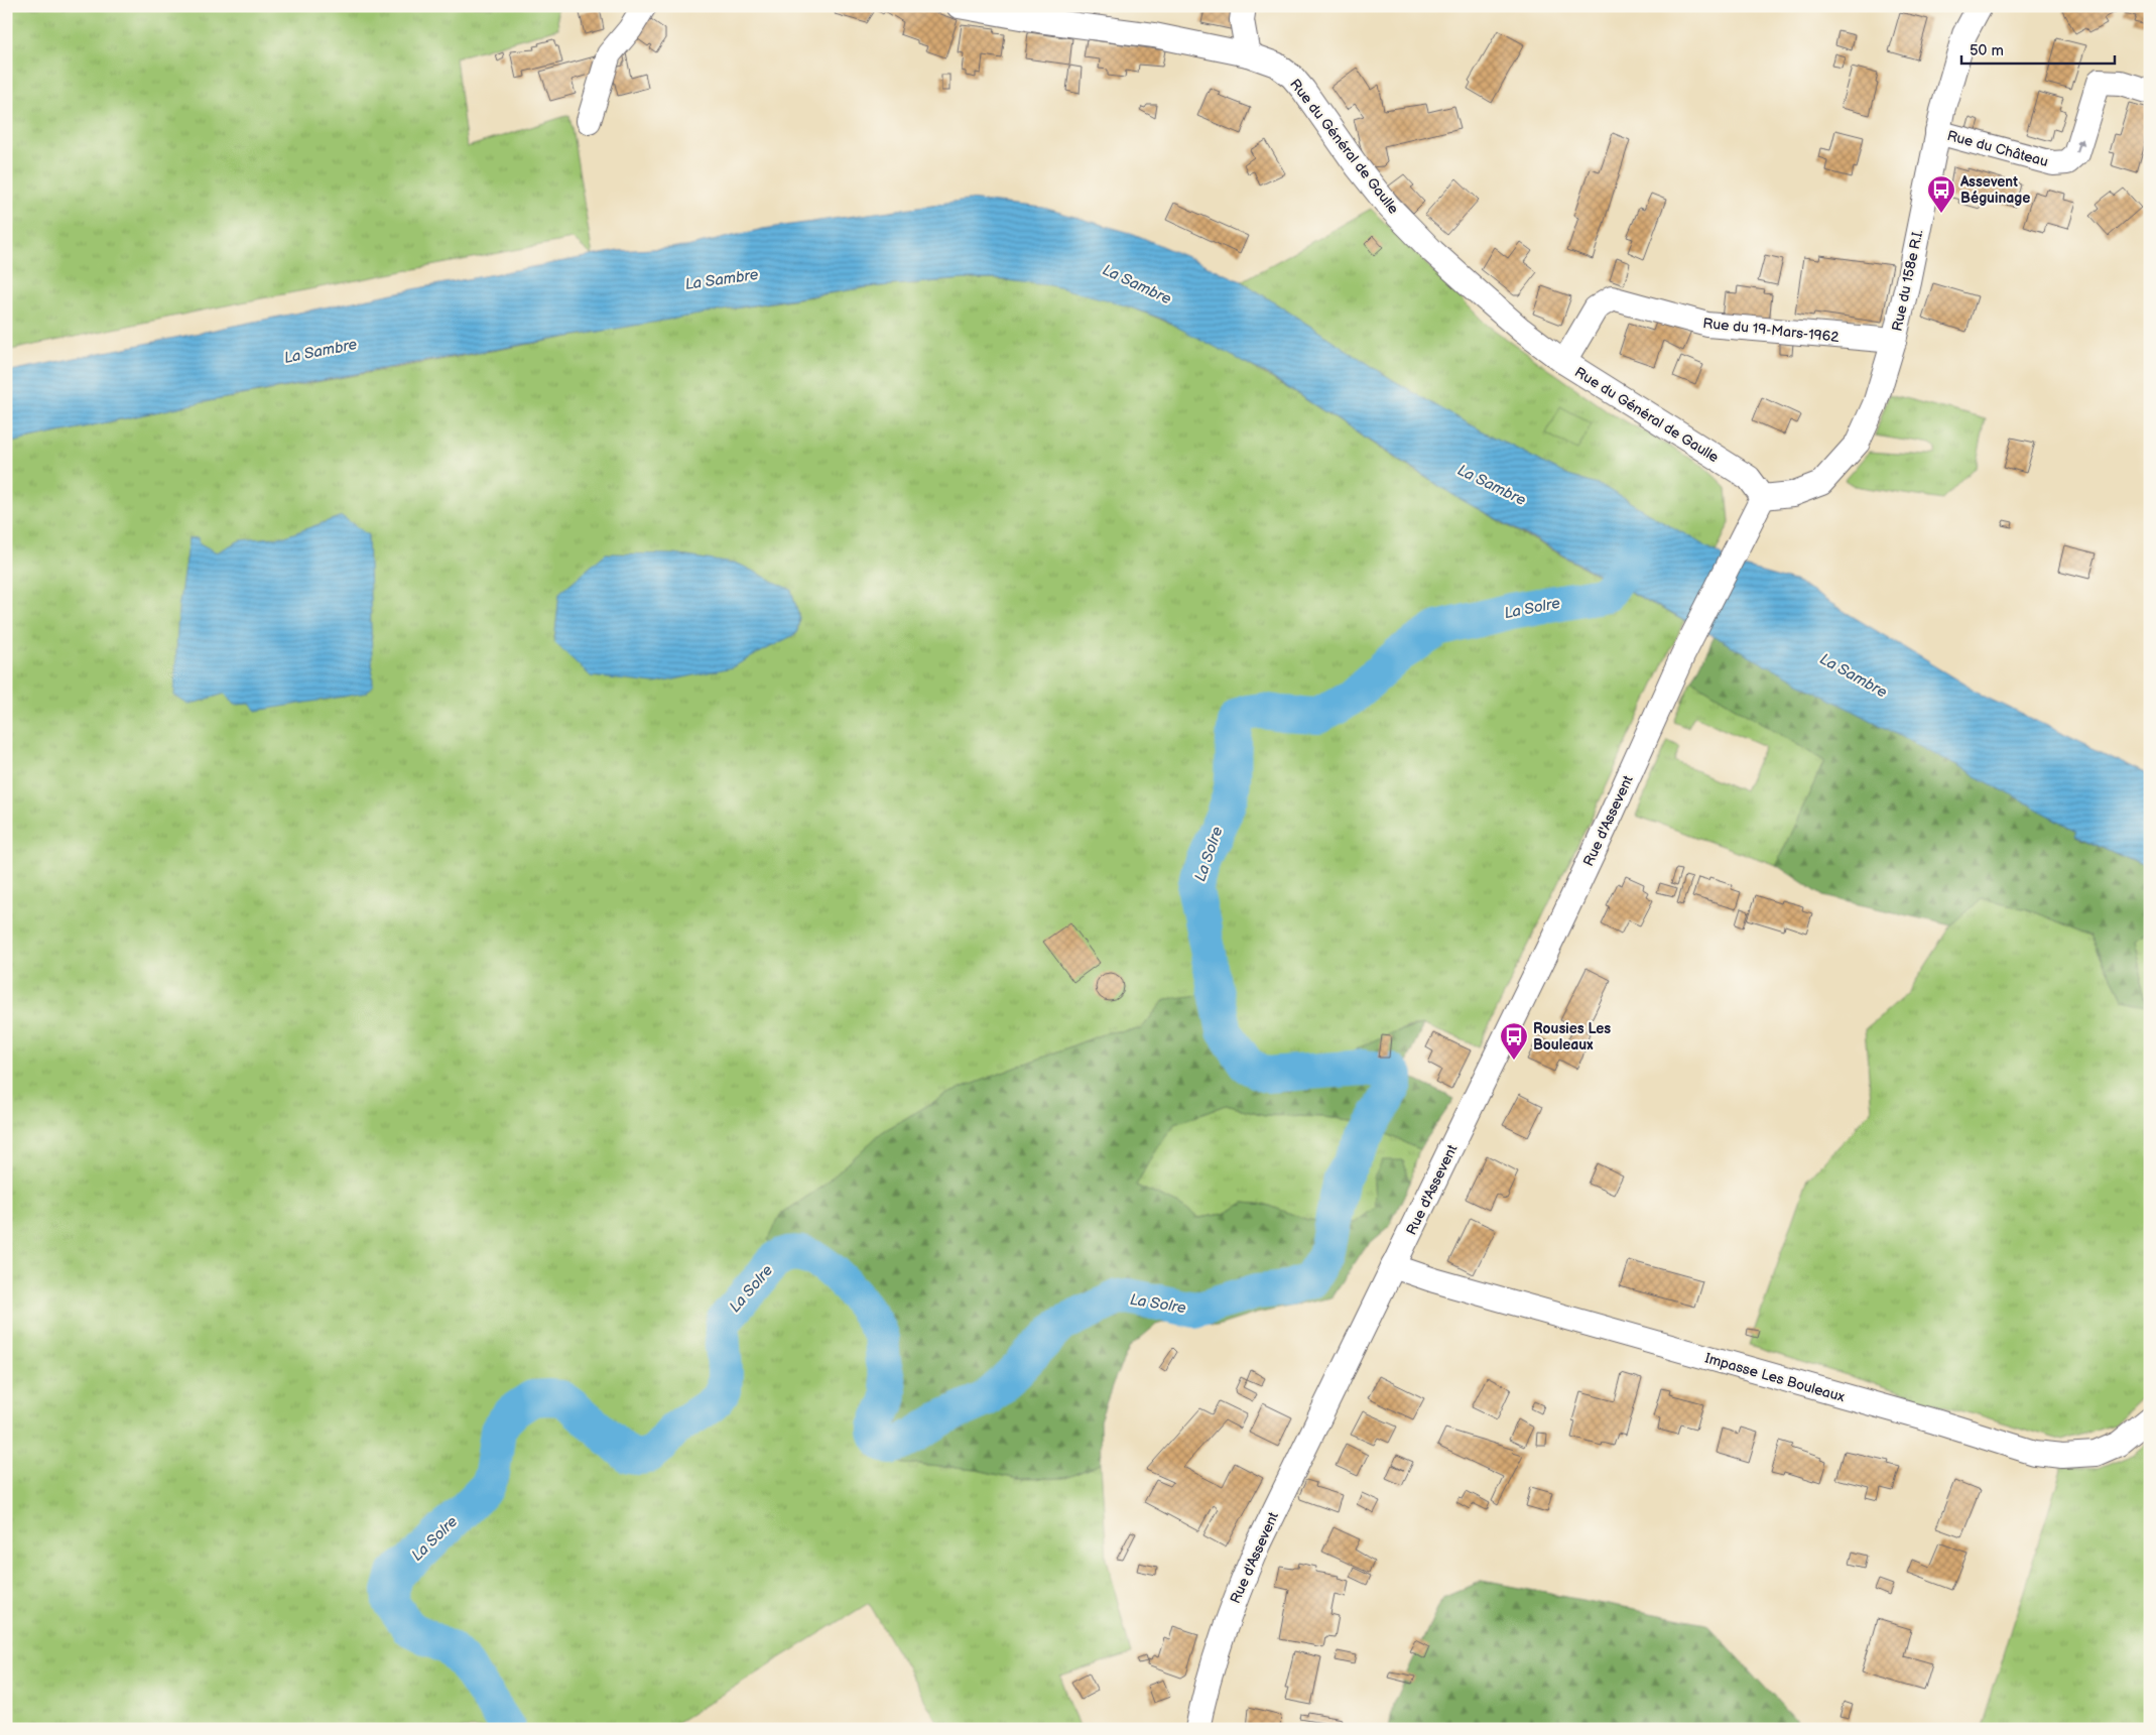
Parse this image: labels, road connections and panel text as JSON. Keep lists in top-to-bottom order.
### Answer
{
  "streets": {
    "street": [
      "Rue du Général de Gaulle",
      "Rue du Château",
      "Rue du 158e R.I.",
      "Rue du 19-Mars-1962",
      "Rue d'Assevent",
      "Impasse Les Bouleaux"
    ]
  },
  "crossings": [
    ["Rue du Général de Gaulle", "Rue du 158e R.I."],
    ["Rue du Général de Gaulle", "Rue du 19-Mars-1962"],
    ["Rue du Général de Gaulle", "Rue d'Assevent"],
    ["Rue du Château", "Rue du 158e R.I."],
    ["Rue du 158e R.I.", "Rue du 19-Mars-1962"],
    ["Rue du 158e R.I.", "Rue d'Assevent"],
    ["Rue d'Assevent", "Impasse Les Bouleaux"]
  ],
  "water": ["La Sambre", "La Solre"],
  "places": {
    "bus stop": ["Assevent Béguinage", "Rousies Les Bouleaux"]
  },
  "scale_bar": "50 m"
}
